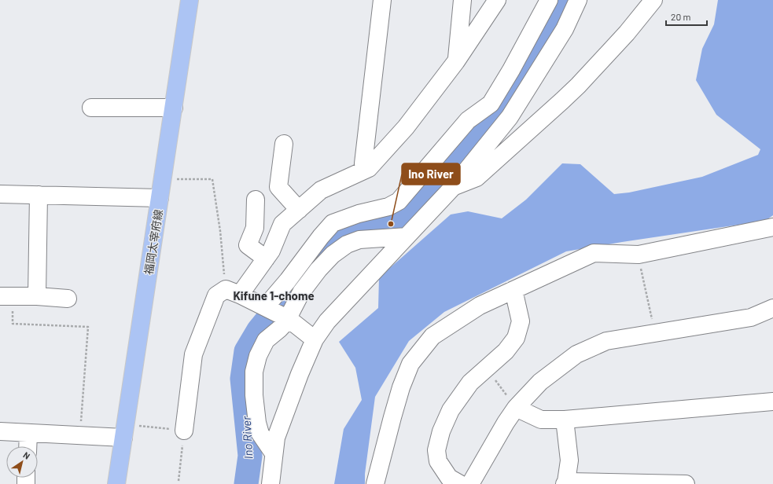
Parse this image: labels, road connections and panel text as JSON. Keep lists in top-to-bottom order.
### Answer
{
  "streets": {
    "main road": ["福岡太宰府線"]
  },
  "districts": ["Kifune 1-chome"],
  "water": ["Ino River"],
  "places": ["Ino River"],
  "scale_bar": "20 m",
  "north": "top right"
}
